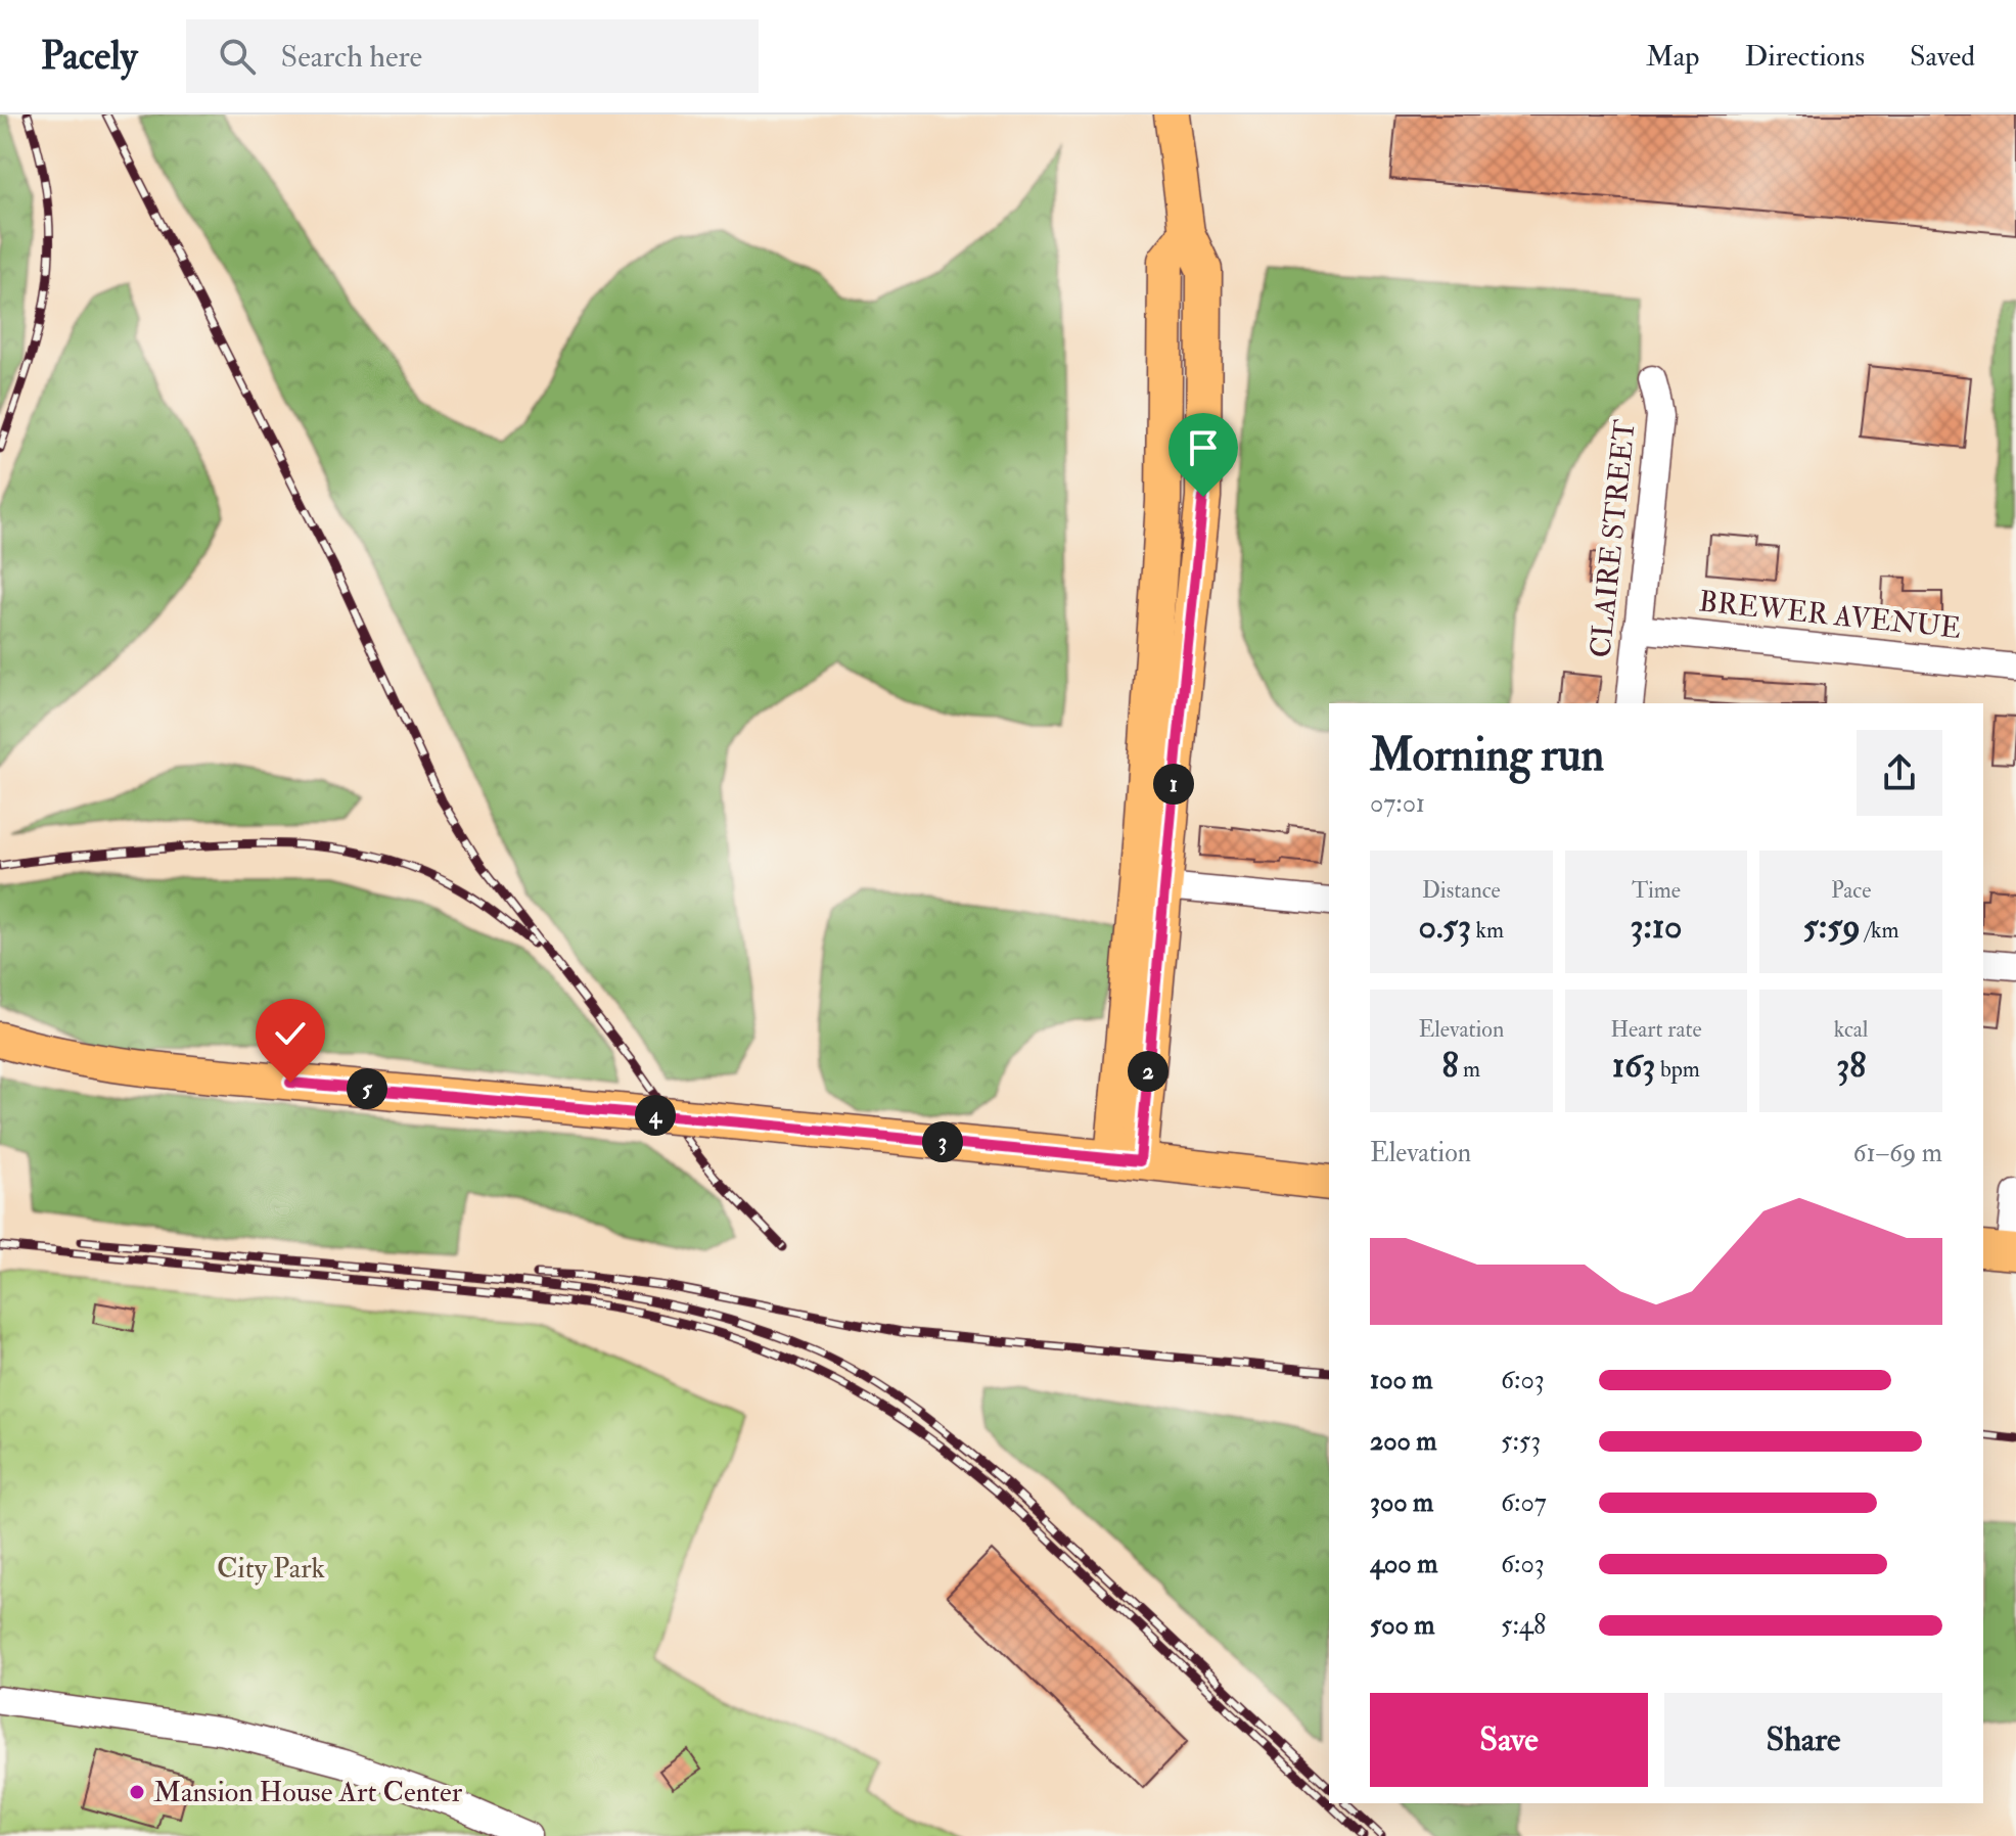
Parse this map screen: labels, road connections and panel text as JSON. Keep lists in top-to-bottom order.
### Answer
{
  "streets": {
    "street": ["CLAIRE STREET", "BREWER AVENUE"]
  },
  "crossings": [
    ["CLAIRE STREET", "BREWER AVENUE"]
  ],
  "parks": ["City Park"],
  "places": ["Mansion House Art Center"],
  "page": {
    "header": "Pacely",
    "search": "Search here",
    "nav": ["Map", "Directions", "Saved"],
    "heading": ["Morning run", "07:01"],
    "pins": [
      "1",
      "2",
      "5",
      "4",
      "3"
    ],
    "stats": [
      ["Distance", "0.53 km"],
      ["Time", "3:10"],
      ["Pace", "5:59 /km"],
      ["Elevation", "8 m"],
      ["Heart rate", "163 bpm"],
      ["kcal", "38"]
    ],
    "chart": ["Elevation", "61–69 m"],
    "list": [
      {
        "name": "100 m",
        "note": "6:03"
      },
      {
        "name": "200 m",
        "note": "5:53"
      },
      {
        "name": "300 m",
        "note": "6:07"
      },
      {
        "name": "400 m",
        "note": "6:03"
      },
      {
        "name": "500 m",
        "note": "5:48"
      }
    ],
    "buttons": ["Save", "Share"]
  }
}
